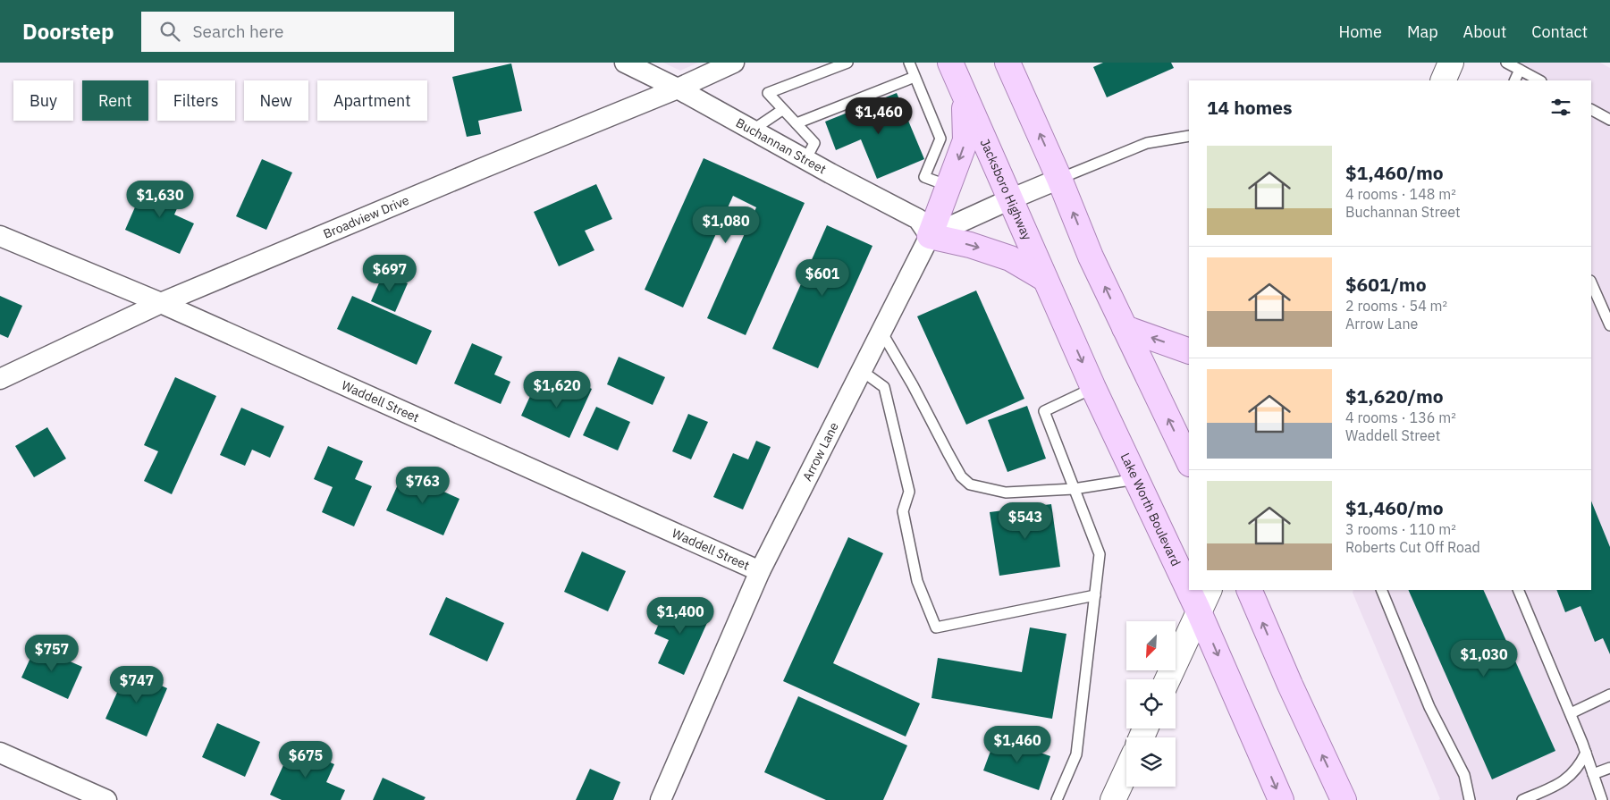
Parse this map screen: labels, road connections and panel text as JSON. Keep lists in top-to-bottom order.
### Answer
{
  "streets": {
    "main road": ["Jacksboro Highway", "Lake Worth Boulevard"],
    "street": [
      "Buchannan Street",
      "Broadview Drive",
      "Waddell Street",
      "Arrow Lane"
    ]
  },
  "crossings": [
    ["Buchannan Street", "Broadview Drive"],
    ["Buchannan Street", "Arrow Lane"],
    ["Jacksboro Highway", "Lake Worth Boulevard"],
    ["Broadview Drive", "Waddell Street"],
    ["Waddell Street", "Arrow Lane"]
  ],
  "north": "bottom left",
  "page": {
    "header": "Doorstep",
    "search": "Search here",
    "nav": [
      "Home",
      "Map",
      "About",
      "Contact"
    ],
    "chip": [
      "Buy",
      "Rent",
      "Filters",
      "New",
      "Apartment"
    ],
    "heading": "14 homes",
    "price": [
      "$1,460",
      "$1,630",
      "$1,080",
      "$697",
      "$601",
      "$1,620",
      "$763",
      "$543",
      "$1,400",
      "$757",
      "$1,030",
      "$747",
      "$1,460",
      "$675"
    ],
    "list": [
      {
        "name": "$1,460/mo",
        "note": "4 rooms · 148 m² · Buchannan Street"
      },
      {
        "name": "$601/mo",
        "note": "2 rooms · 54 m² · Arrow Lane"
      },
      {
        "name": "$1,620/mo",
        "note": "4 rooms · 136 m² · Waddell Street"
      },
      {
        "name": "$1,460/mo",
        "note": "3 rooms · 110 m² · Roberts Cut Off Road"
      }
    ]
  }
}
